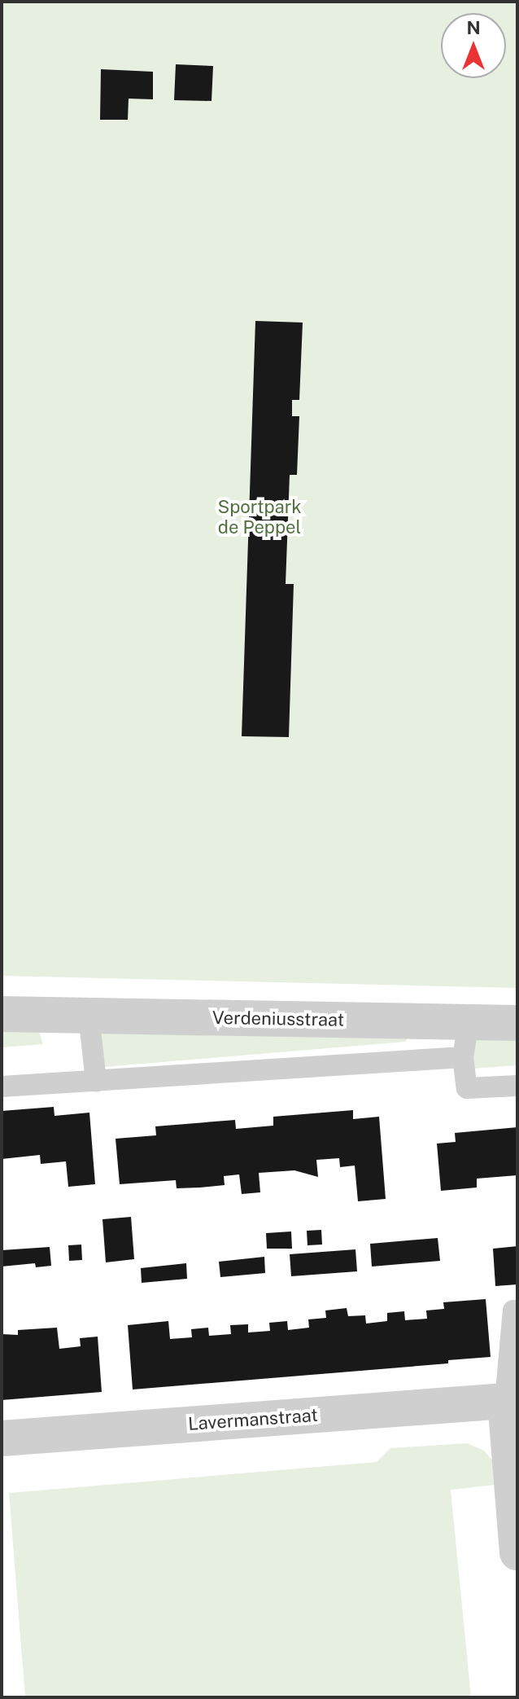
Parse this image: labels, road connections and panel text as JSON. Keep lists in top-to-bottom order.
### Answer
{
  "streets": {
    "street": ["Verdeniusstraat", "Lavermanstraat"]
  },
  "parks": ["Sportpark de Peppel"],
  "north": "top"
}
